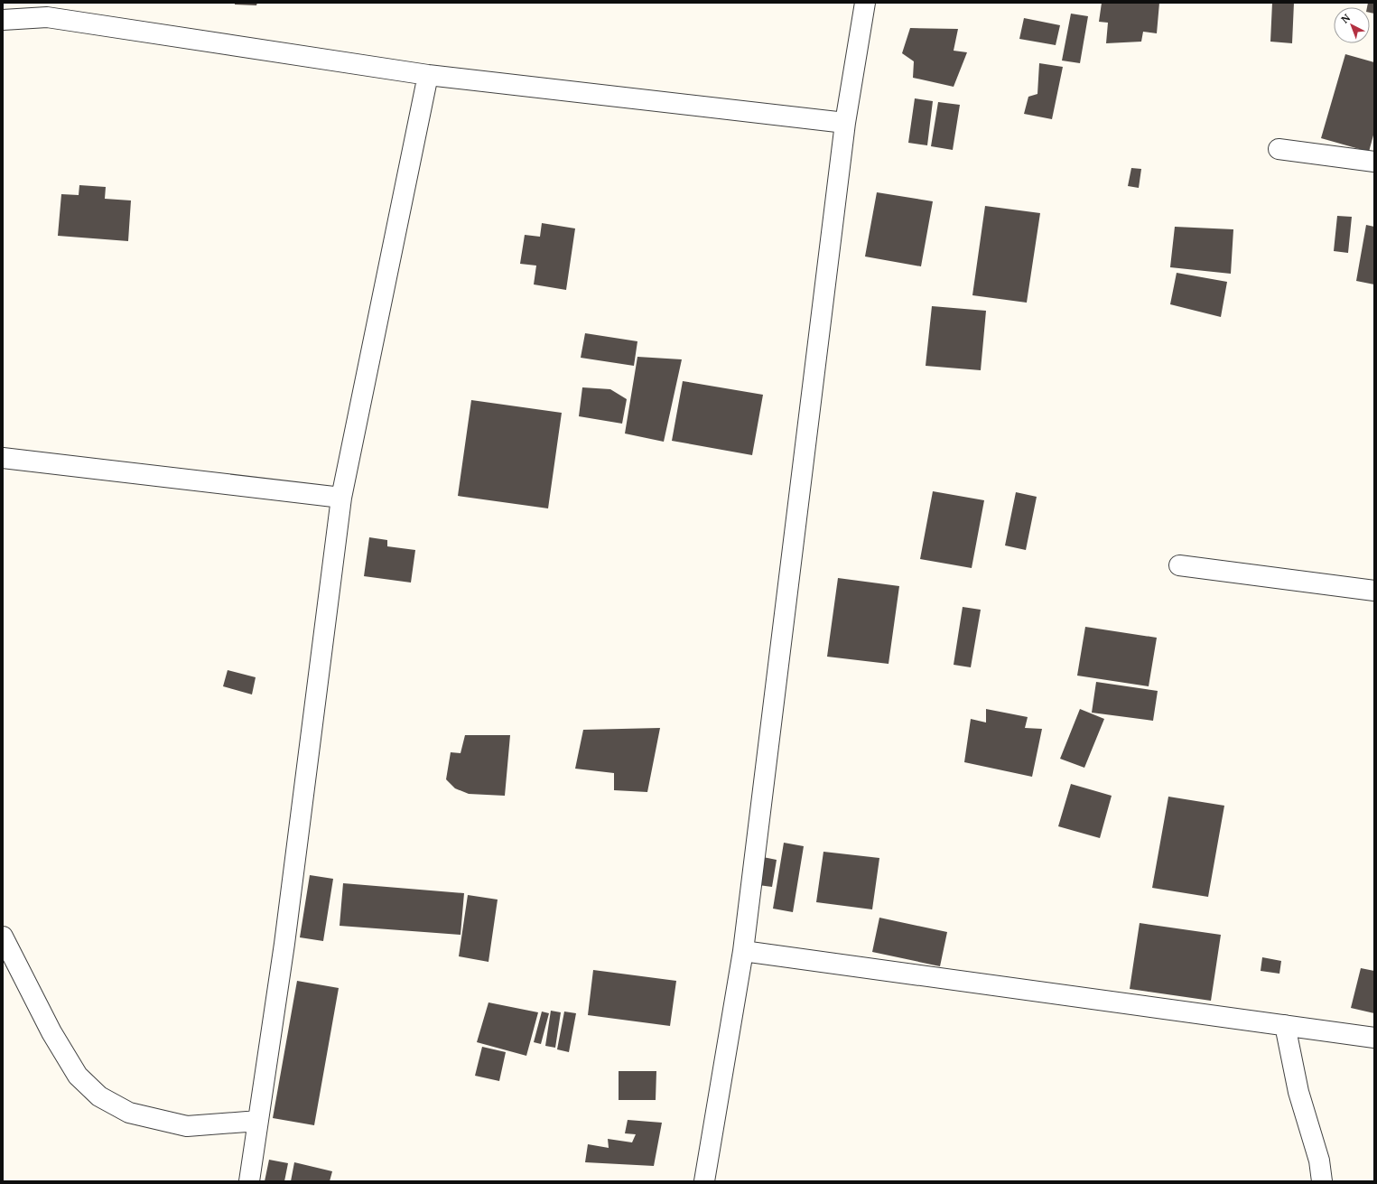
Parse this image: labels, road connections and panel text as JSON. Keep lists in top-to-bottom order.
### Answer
{
  "north": "top left"
}
